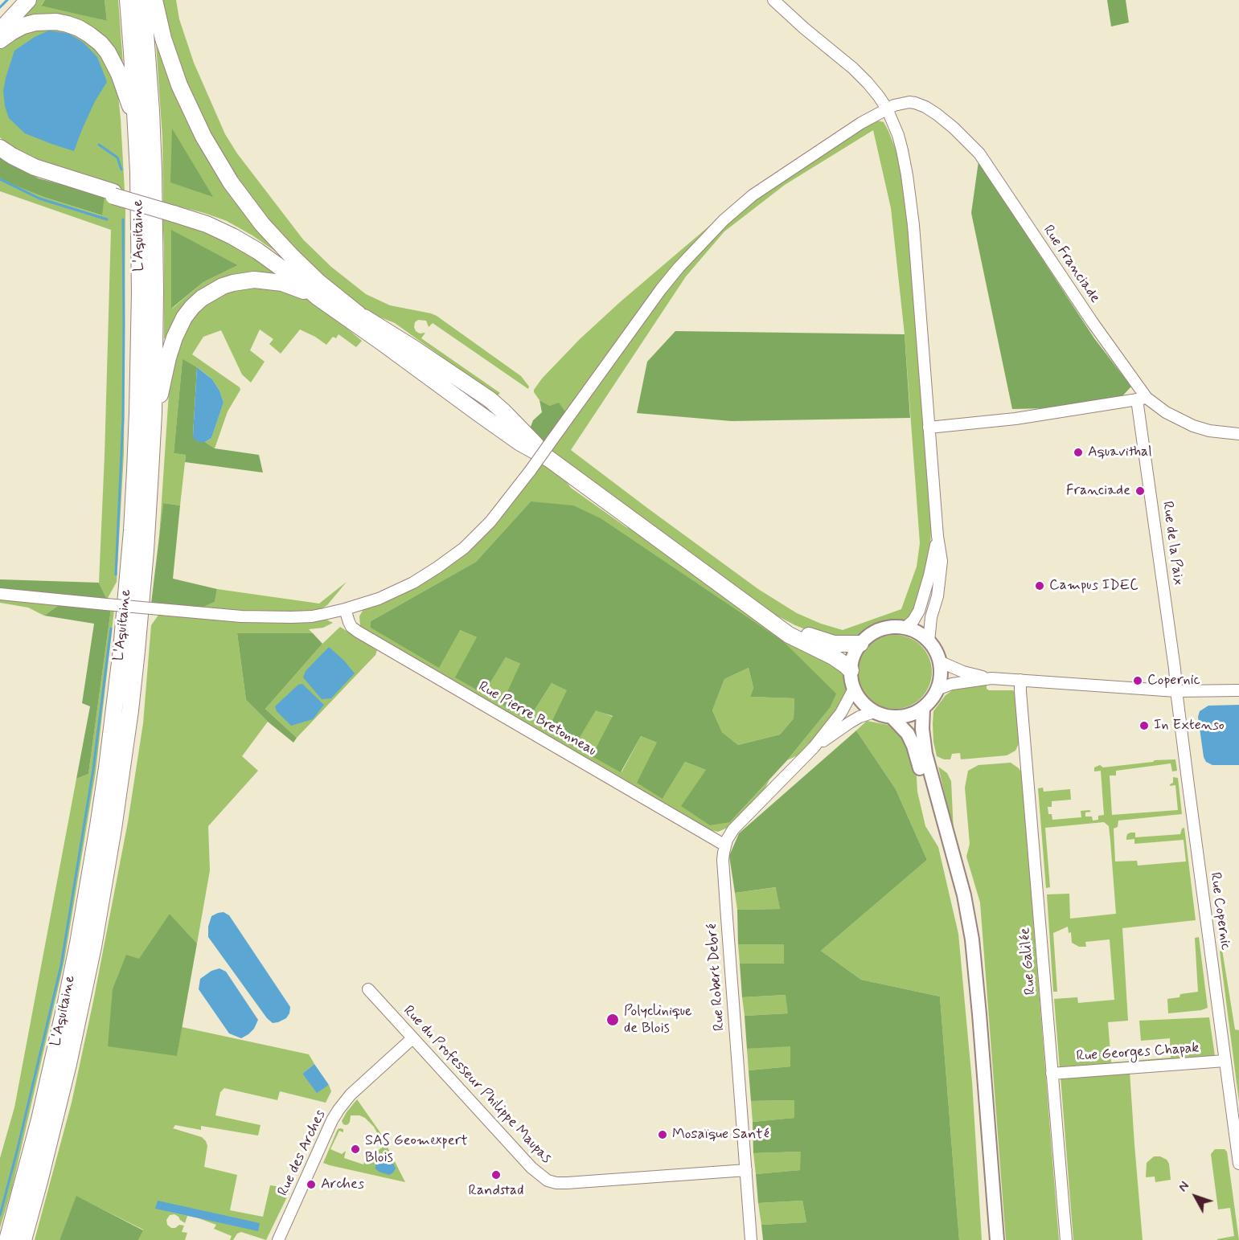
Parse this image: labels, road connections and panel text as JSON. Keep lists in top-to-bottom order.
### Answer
{
  "streets": {
    "highway": ["L'Aquitaine"],
    "street": [
      "Rue Franciade",
      "Rue de la Paix",
      "Rue Pierre Bretonneau",
      "Rue Copernic",
      "Rue Galilée",
      "Rue Robert Debré",
      "Rue Georges Chapak",
      "Rue du Professeur Philippe Maupas",
      "Rue des Arches"
    ]
  },
  "crossings": [
    ["Rue Franciade", "Rue de la Paix"],
    ["Rue Franciade", "Rue Pierre Bretonneau"],
    ["Rue de la Paix", "Rue Copernic"],
    ["Rue Pierre Bretonneau", "Rue Robert Debré"],
    ["Rue Copernic", "Rue Georges Chapak"],
    ["Rue Galilée", "Rue Georges Chapak"],
    ["Rue Robert Debré", "Rue du Professeur Philippe Maupas"],
    ["Rue du Professeur Philippe Maupas", "Rue des Arches"]
  ],
  "places": [
    "Aquavithal",
    "Franciade",
    "Campus IDEC",
    "Copernic",
    "In Extenso",
    "Polyclinique de Blois",
    "Mosaïque Santé",
    "SAS Geomexpert Blois",
    "Randstad",
    "Arches"
  ],
  "north": "top left"
}
